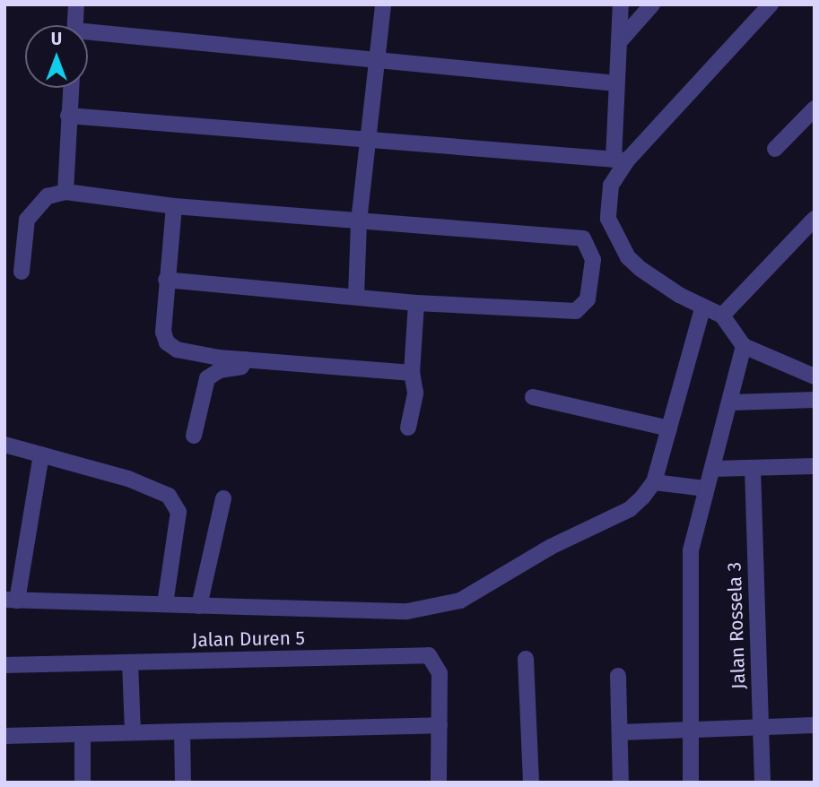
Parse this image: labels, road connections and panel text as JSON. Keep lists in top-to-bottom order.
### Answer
{
  "streets": {
    "street": ["Jalan Rossela 3", "Jalan Duren 5"]
  },
  "north": "top"
}
